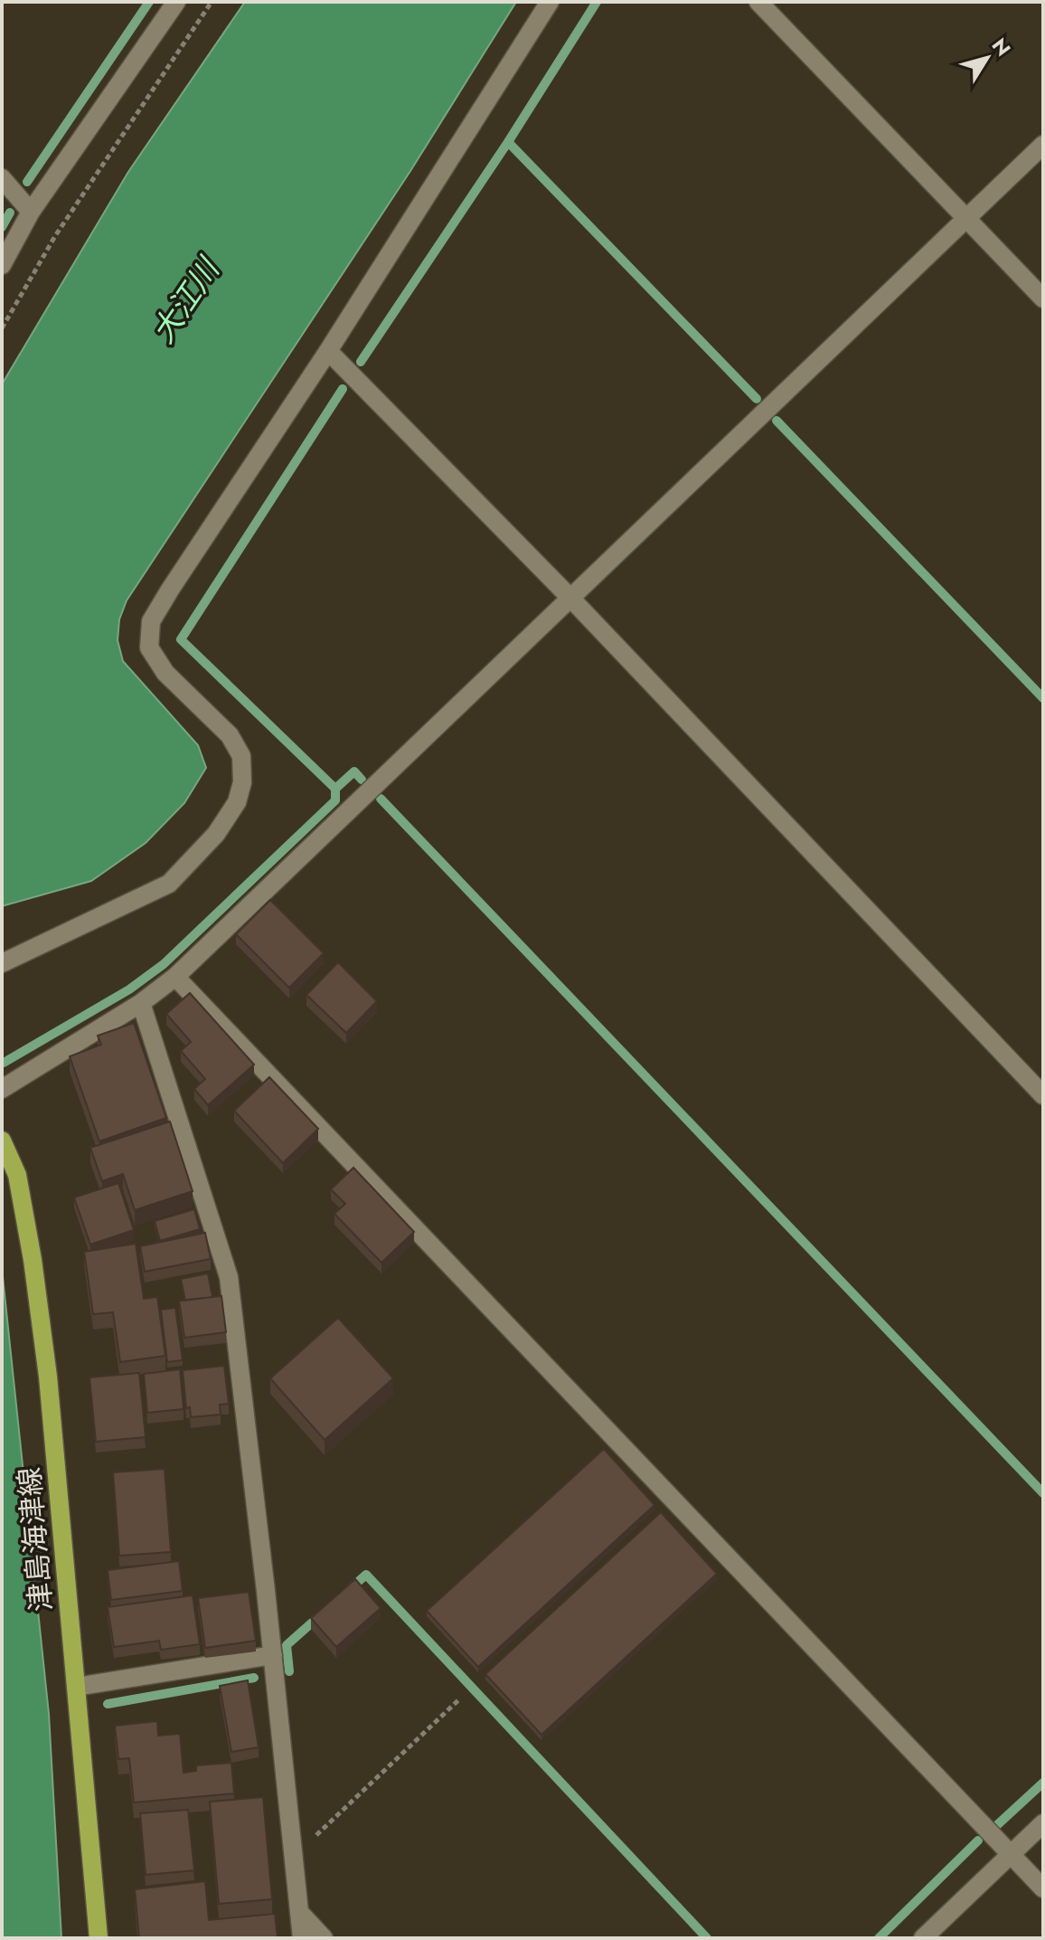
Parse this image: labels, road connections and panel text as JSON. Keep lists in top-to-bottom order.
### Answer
{
  "streets": {
    "main road": ["津島海津線"]
  },
  "water": ["大江川"],
  "north": "top right"
}
